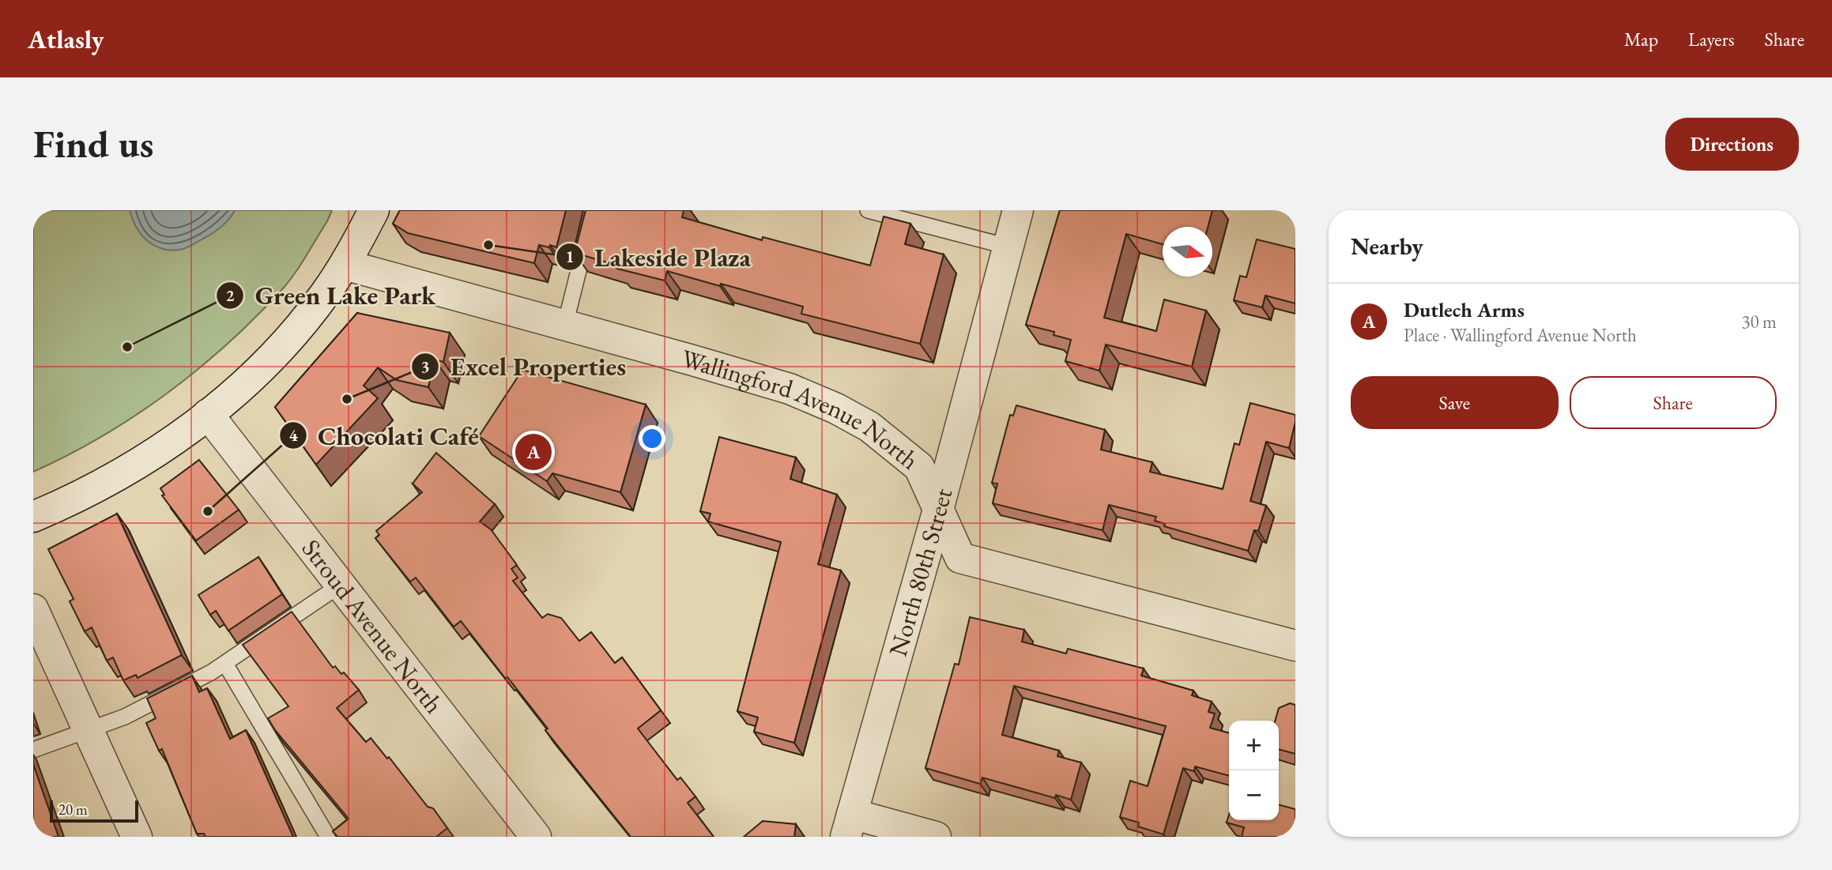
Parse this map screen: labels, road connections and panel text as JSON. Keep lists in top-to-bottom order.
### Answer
{
  "streets": {
    "street": ["Wallingford Avenue North", "North 80th Street", "Stroud Avenue North"]
  },
  "crossings": [
    ["Wallingford Avenue North", "North 80th Street"]
  ],
  "places": [
    "Lakeside Plaza",
    "Green Lake Park",
    "Excel Properties",
    "Chocolati Café"
  ],
  "scale_bar": "20 m",
  "north": "right",
  "page": {
    "header": "Atlasly",
    "nav": ["Map", "Layers", "Share"],
    "buttons": [
      "Directions",
      ["Save", "Share"]
    ],
    "title": "Find us",
    "heading": "Nearby",
    "list": [
      {
        "mark": "A",
        "name": "Dutlech Arms",
        "note": "Place · Wallingford Avenue North",
        "value": "30 m"
      }
    ],
    "pins": "A",
    "map_buttons": ["+", "−"],
    "scale": "20 m"
  }
}
